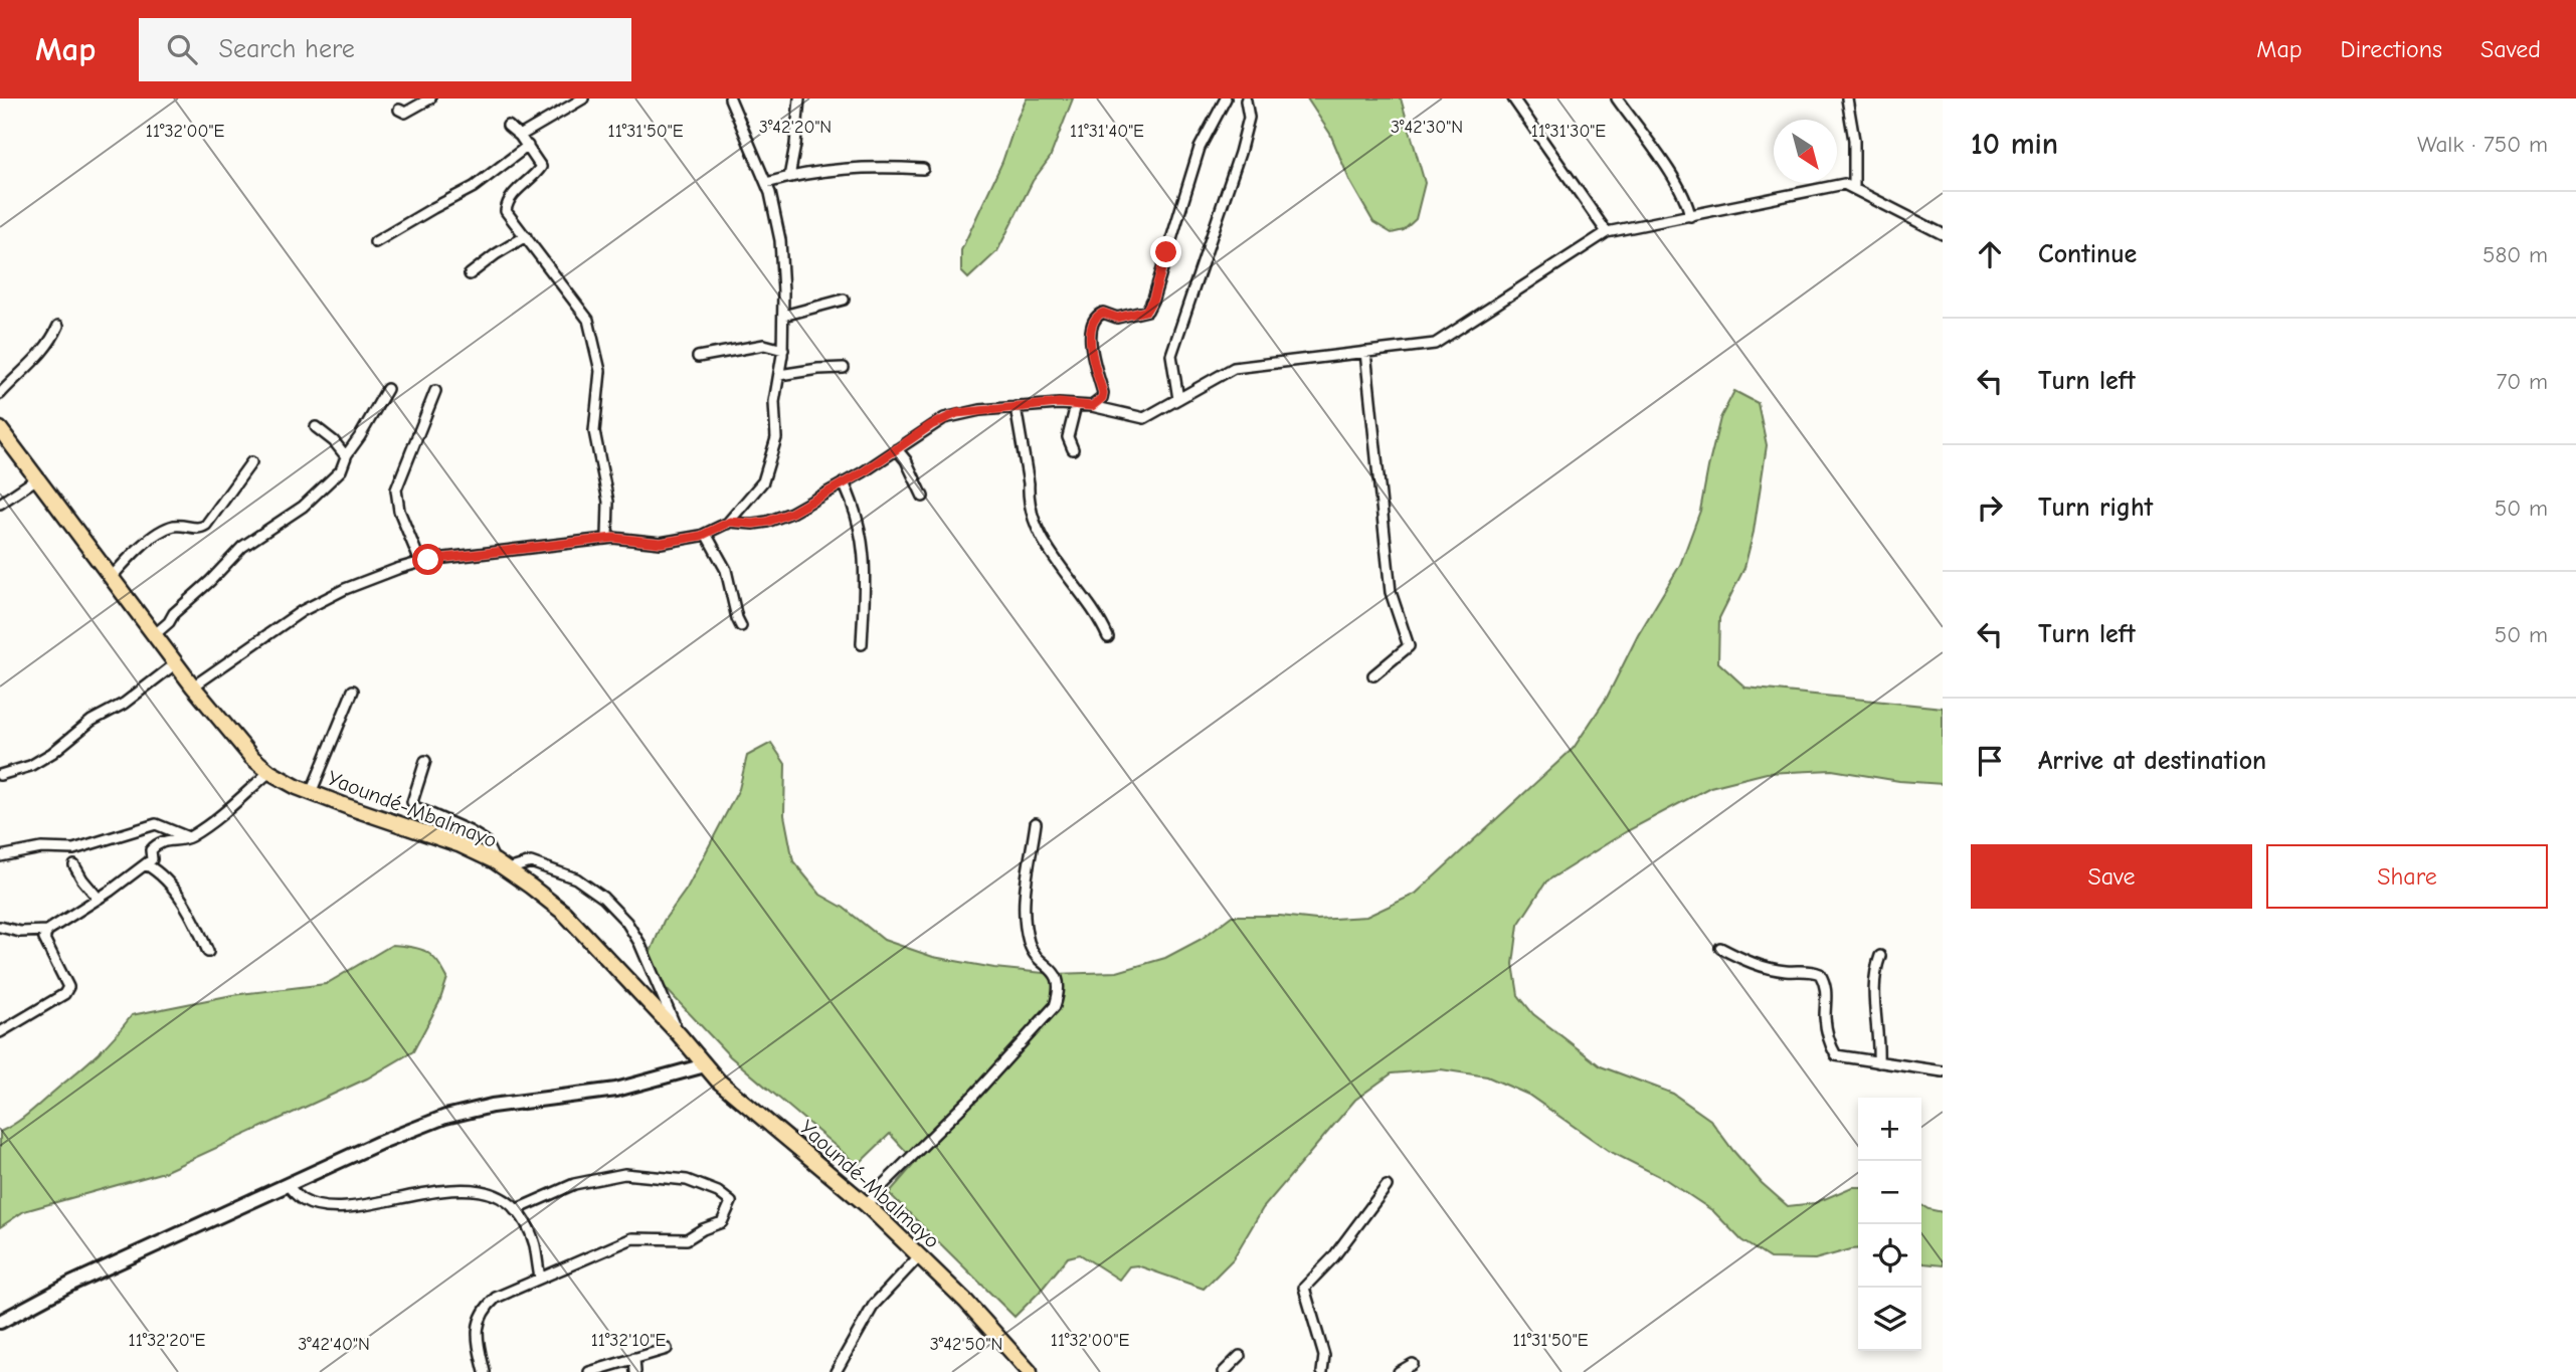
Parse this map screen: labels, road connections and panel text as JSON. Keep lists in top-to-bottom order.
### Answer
{
  "streets": {
    "highway": ["Yaoundé-Mbalmayo"]
  },
  "north": "bottom right",
  "page": {
    "header": "Map",
    "search": "Search here",
    "nav": ["Map", "Directions", "Saved"],
    "heading": ["10 min", "Walk · 750 m"],
    "list": [
      ["Continue", "580 m"],
      ["Turn left", "70 m"],
      ["Turn right", "50 m"],
      ["Turn left", "50 m"],
      "Arrive at destination"
    ],
    "buttons": ["Save", "Share"],
    "map_buttons": ["+", "−"]
  },
  "coordinates": [
    "3°42'30\"N",
    "3°42'20\"N",
    "11°32'00\"E",
    "11°31'50\"E",
    "11°31'40\"E",
    "11°31'30\"E",
    "11°32'20\"E",
    "11°32'10\"E",
    "3°42'40\"N",
    "3°42'50\"N"
  ]
}
